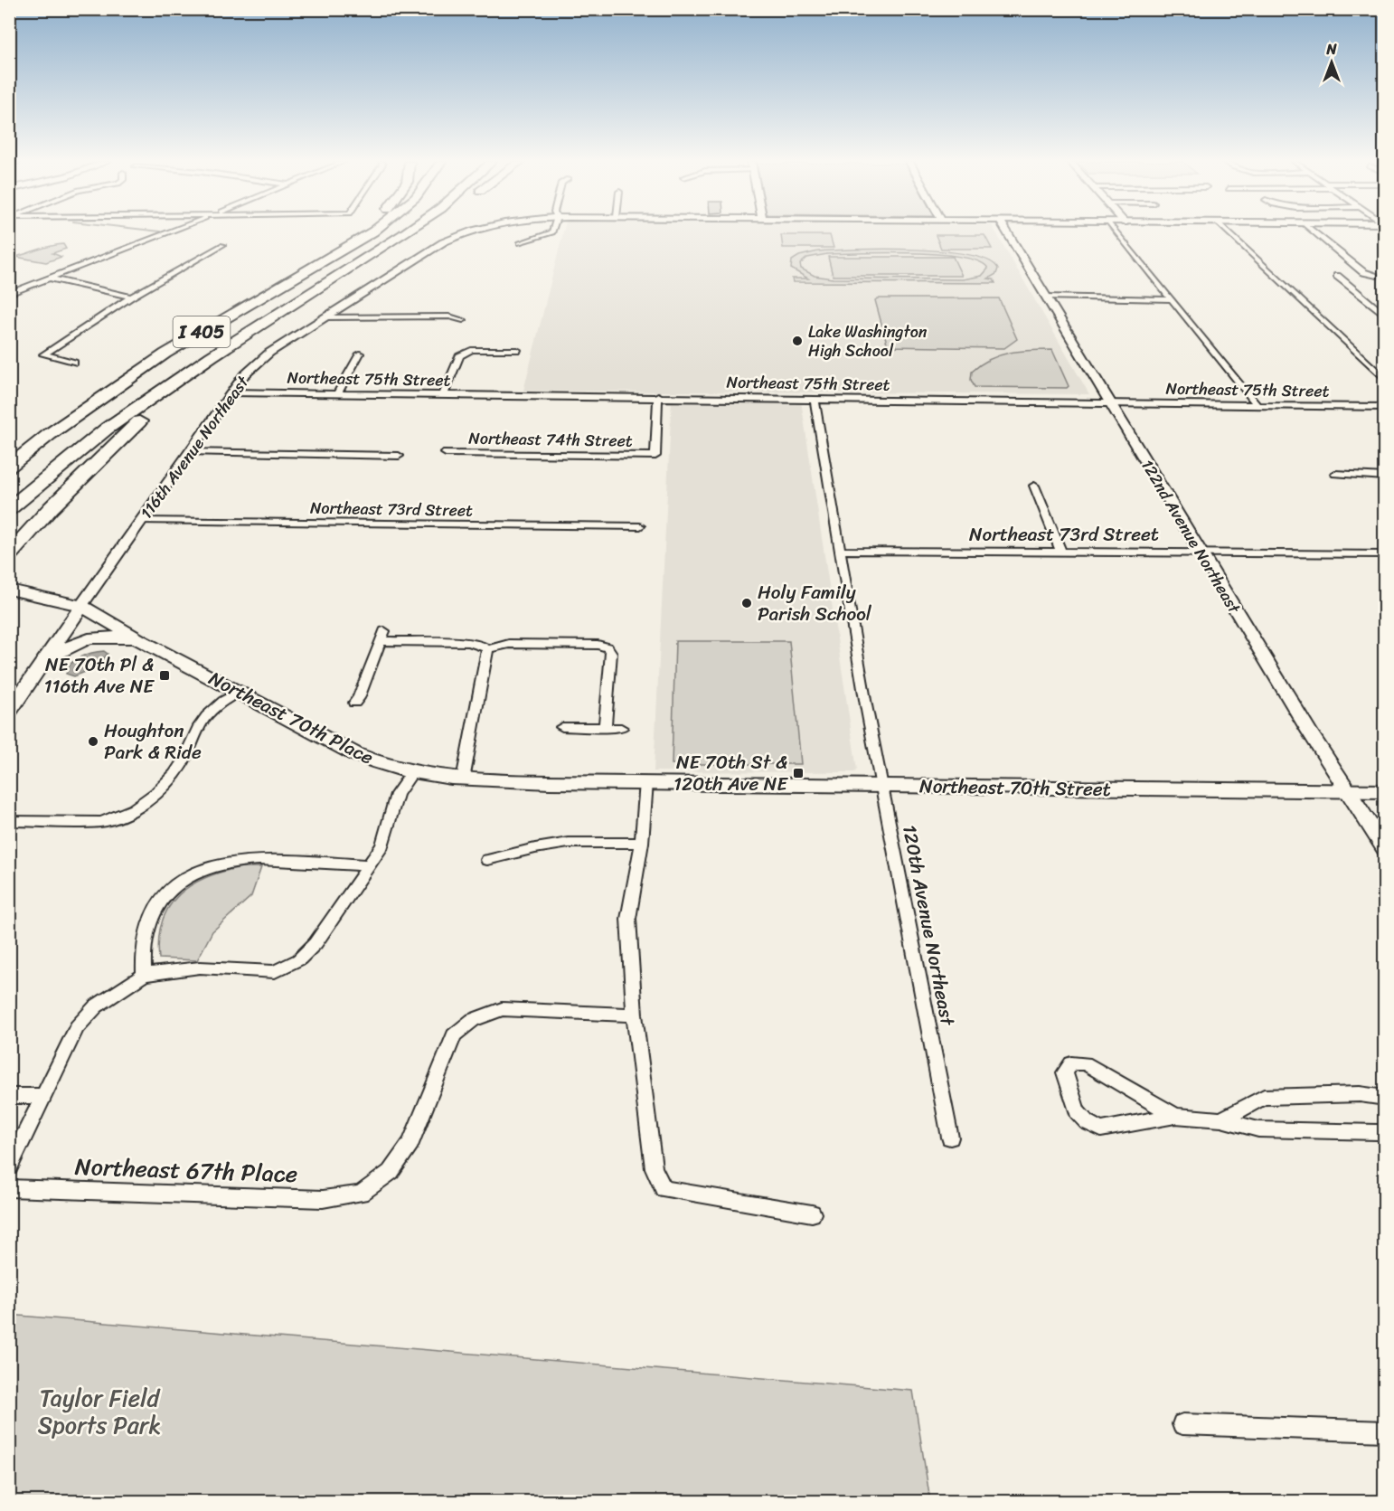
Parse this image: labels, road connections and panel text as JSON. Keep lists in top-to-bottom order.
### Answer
{
  "streets": {
    "highway": ["I 405"],
    "main road": ["116th Avenue Northeast", "Northeast 70th Place", "Northeast 70th Street"],
    "street": [
      "Northeast 75th Street",
      "Northeast 74th Street",
      "Northeast 73rd Street",
      "122nd Avenue Northeast",
      "120th Avenue Northeast",
      "Northeast 67th Place"
    ]
  },
  "crossings": [
    ["Northeast 75th Street", "Northeast 74th Street"],
    ["Northeast 75th Street", "116th Avenue Northeast"],
    ["Northeast 75th Street", "122nd Avenue Northeast"],
    ["Northeast 75th Street", "120th Avenue Northeast"],
    ["116th Avenue Northeast", "Northeast 73rd Street"],
    ["116th Avenue Northeast", "Northeast 70th Place"],
    ["Northeast 73rd Street", "122nd Avenue Northeast"],
    ["Northeast 73rd Street", "120th Avenue Northeast"],
    ["122nd Avenue Northeast", "Northeast 70th Street"],
    ["Northeast 70th Place", "Northeast 70th Street"],
    ["Northeast 70th Street", "120th Avenue Northeast"]
  ],
  "parks": ["Taylor Field Sports Park"],
  "places": {
    "other": ["Lake Washington High School", "Holy Family Parish School", "Houghton Park & Ride"],
    "transit": ["NE 70th Pl & 116th Ave NE", "NE 70th St & 120th Ave NE"]
  },
  "north": "top"
}
